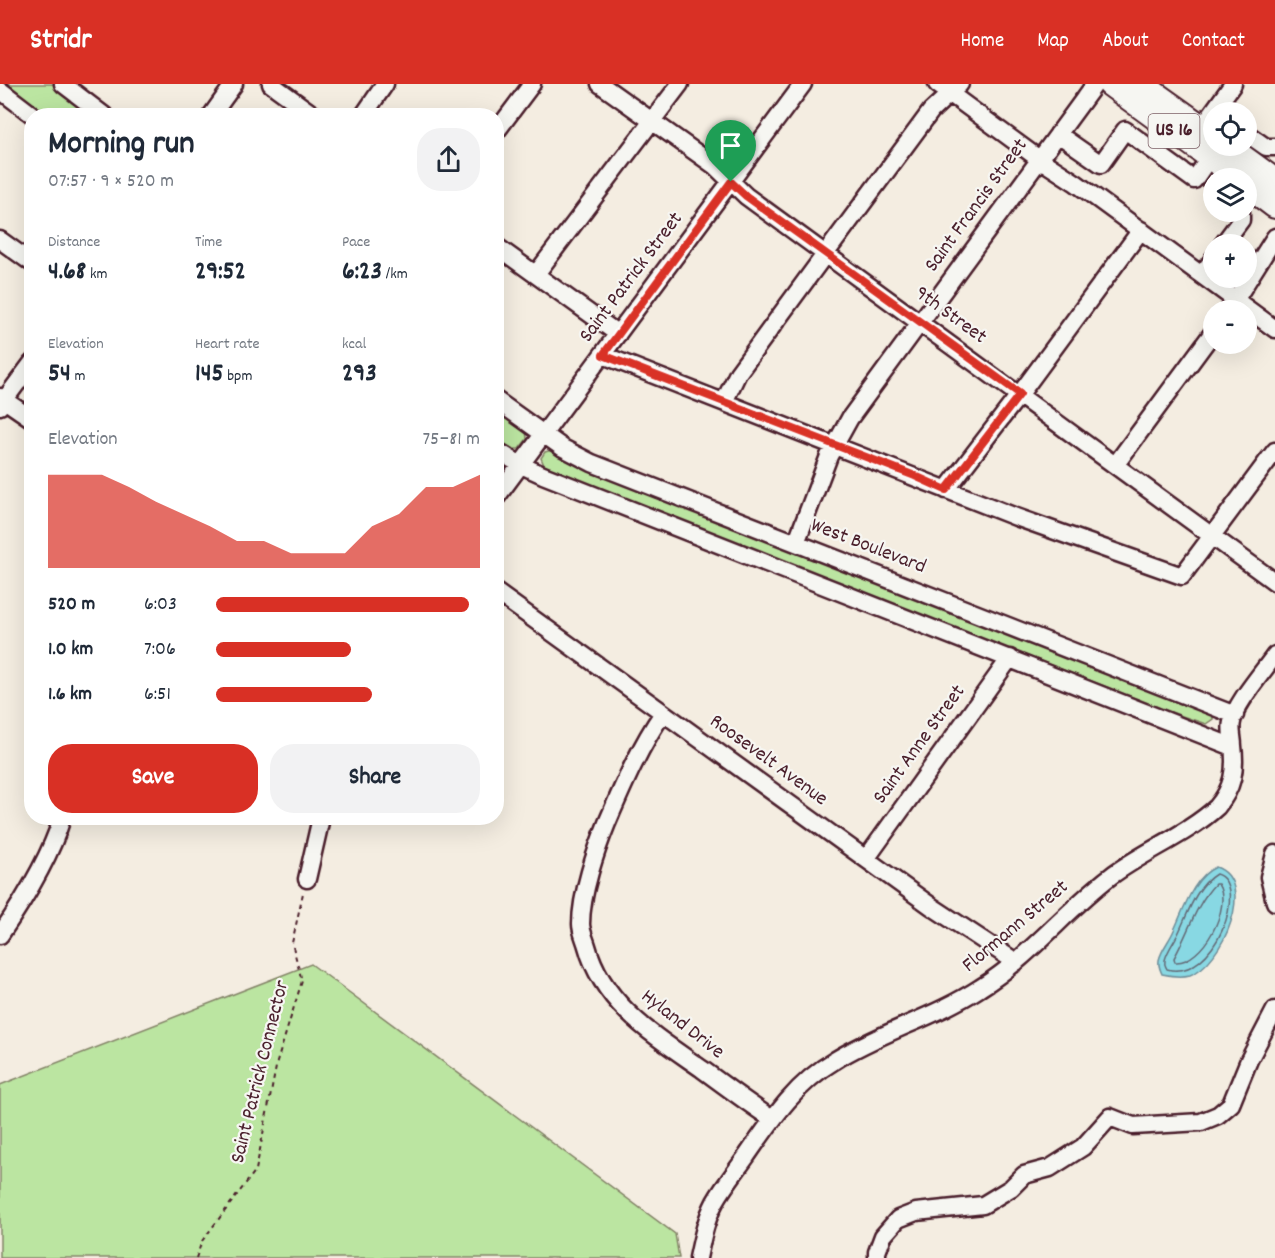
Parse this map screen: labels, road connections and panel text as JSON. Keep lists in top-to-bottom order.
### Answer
{
  "streets": {
    "highway": ["US 16"],
    "street": [
      "Saint Francis Street",
      "Saint Patrick Street",
      "9th Street",
      "West Boulevard",
      "Saint Anne Street",
      "Roosevelt Avenue",
      "Flormann Street",
      "Hyland Drive"
    ],
    "path": ["Saint Patrick Connector"]
  },
  "crossings": [
    ["Saint Francis Street", "9th Street"],
    ["Saint Francis Street", "West Boulevard"],
    ["Saint Patrick Street", "9th Street"],
    ["Saint Patrick Street", "West Boulevard"],
    ["West Boulevard", "Flormann Street"],
    ["Saint Anne Street", "Roosevelt Avenue"],
    ["Roosevelt Avenue", "Flormann Street"],
    ["Roosevelt Avenue", "Hyland Drive"],
    ["Flormann Street", "Hyland Drive"]
  ],
  "page": {
    "header": "Stridr",
    "nav": [
      "Home",
      "Map",
      "About",
      "Contact"
    ],
    "map_buttons": ["+", "−"],
    "heading": ["Morning run", "07:57 · 9 × 520 m"],
    "stats": [
      ["Distance", "4.68 km"],
      ["Time", "29:52"],
      ["Pace", "6:23 /km"],
      ["Elevation", "54 m"],
      ["Heart rate", "145 bpm"],
      ["kcal", "293"]
    ],
    "chart": ["Elevation", "75–81 m"],
    "list": [
      {
        "name": "520 m",
        "note": "6:03"
      },
      {
        "name": "1.0 km",
        "note": "7:06"
      },
      {
        "name": "1.6 km",
        "note": "6:51"
      }
    ],
    "buttons": ["Save", "Share"]
  }
}
